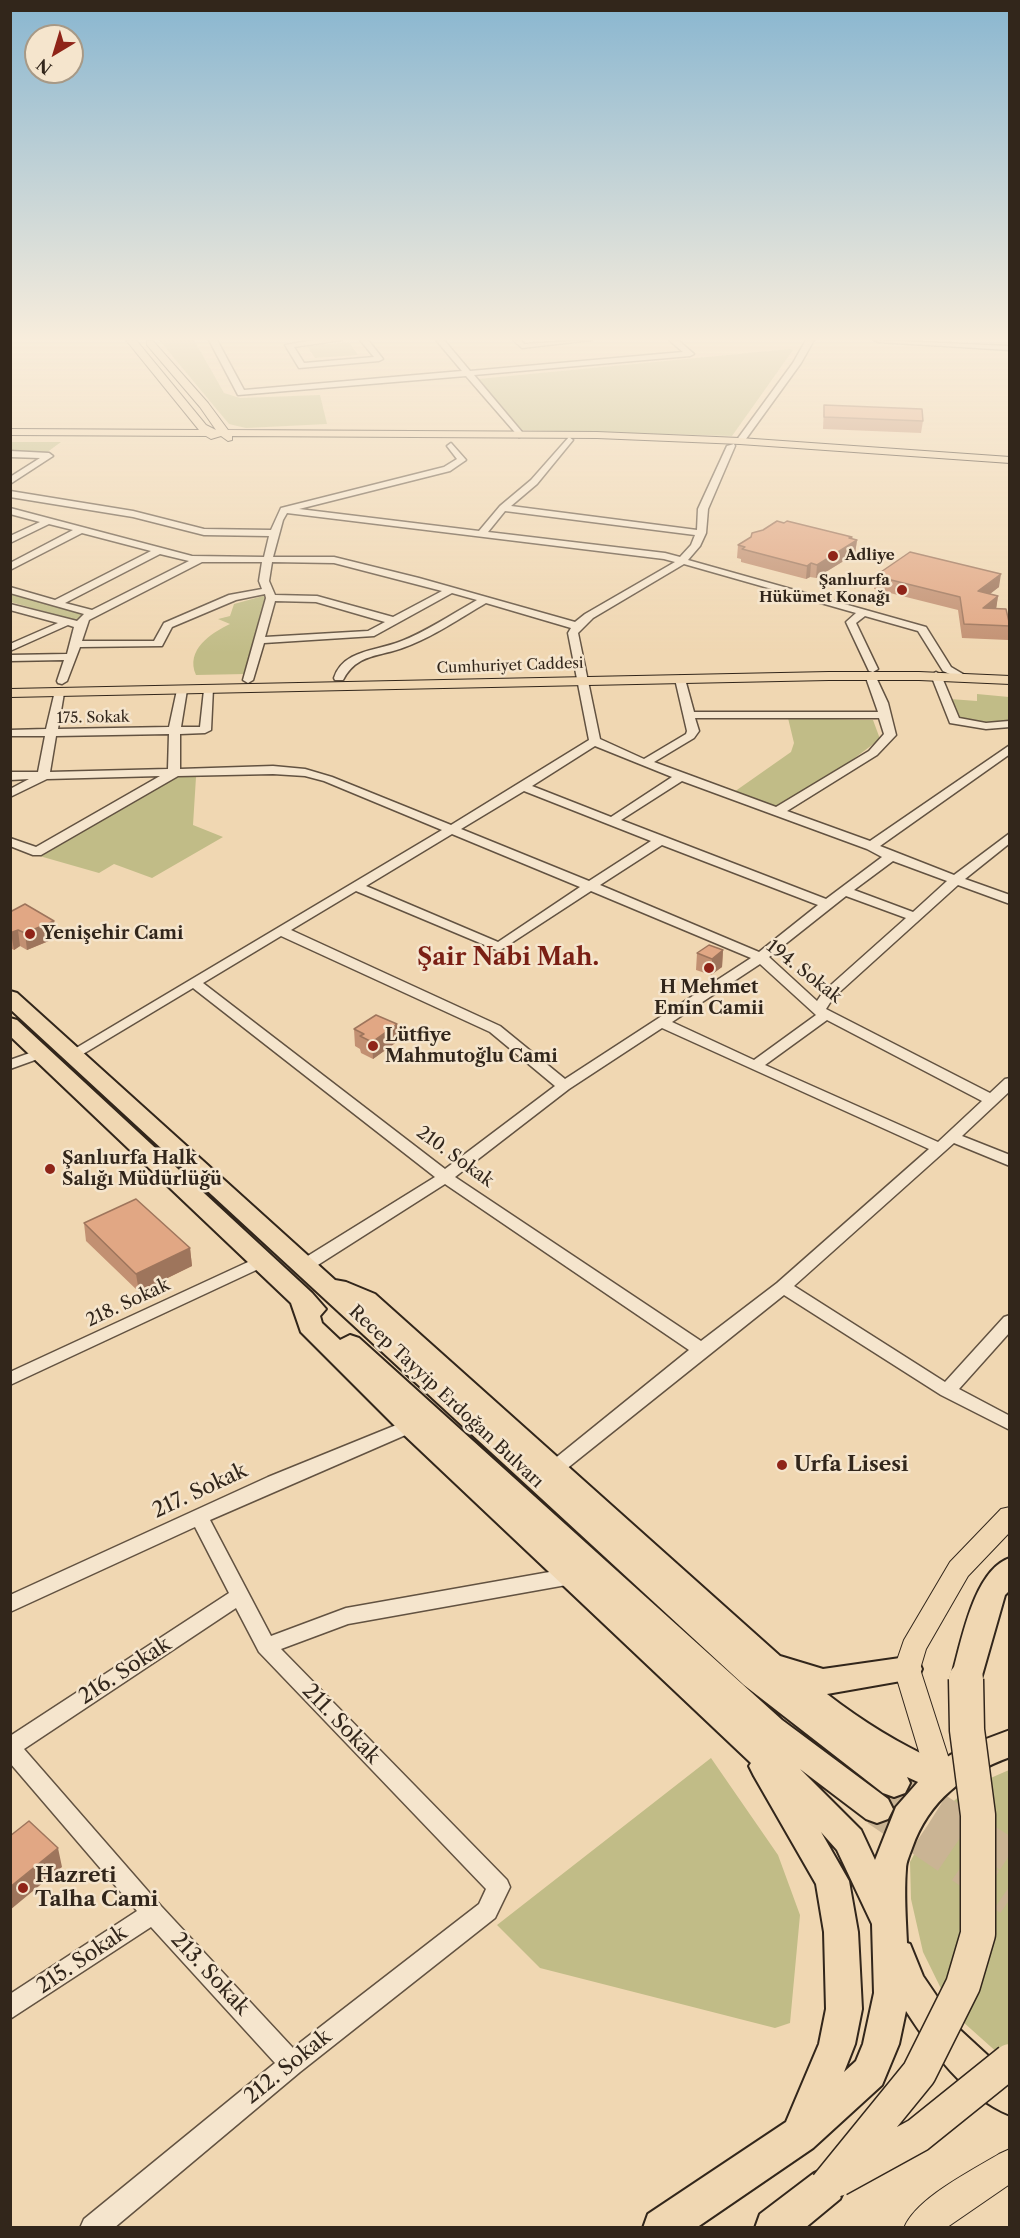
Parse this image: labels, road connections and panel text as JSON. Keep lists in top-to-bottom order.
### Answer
{
  "streets": {
    "highway": ["Recep Tayyip Erdoğan Bulvarı"],
    "main road": ["Cumhuriyet Caddesi"],
    "street": [
      "175. Sokak",
      "194. Sokak",
      "210. Sokak",
      "218. Sokak",
      "217. Sokak",
      "216. Sokak",
      "211. Sokak",
      "215. Sokak",
      "213. Sokak",
      "212. Sokak"
    ]
  },
  "crossings": [
    ["Cumhuriyet Caddesi", "175. Sokak"],
    ["218. Sokak", "Recep Tayyip Erdoğan Bulvarı"],
    ["217. Sokak", "211. Sokak"],
    ["216. Sokak", "211. Sokak"],
    ["216. Sokak", "213. Sokak"],
    ["211. Sokak", "212. Sokak"],
    ["215. Sokak", "213. Sokak"],
    ["213. Sokak", "212. Sokak"]
  ],
  "districts": ["Şair Nabi Mah."],
  "places": [
    "Adliye",
    "Şanlıurfa Hükümet Konağı",
    "Yenişehir Cami",
    "H Mehmet Emin Camii",
    "Lütfiye Mahmutoğlu Cami",
    "Şanlıurfa Halk Salığı Müdürlüğü",
    "Urfa Lisesi",
    "Hazreti Talha Cami"
  ],
  "north": "bottom left"
}
